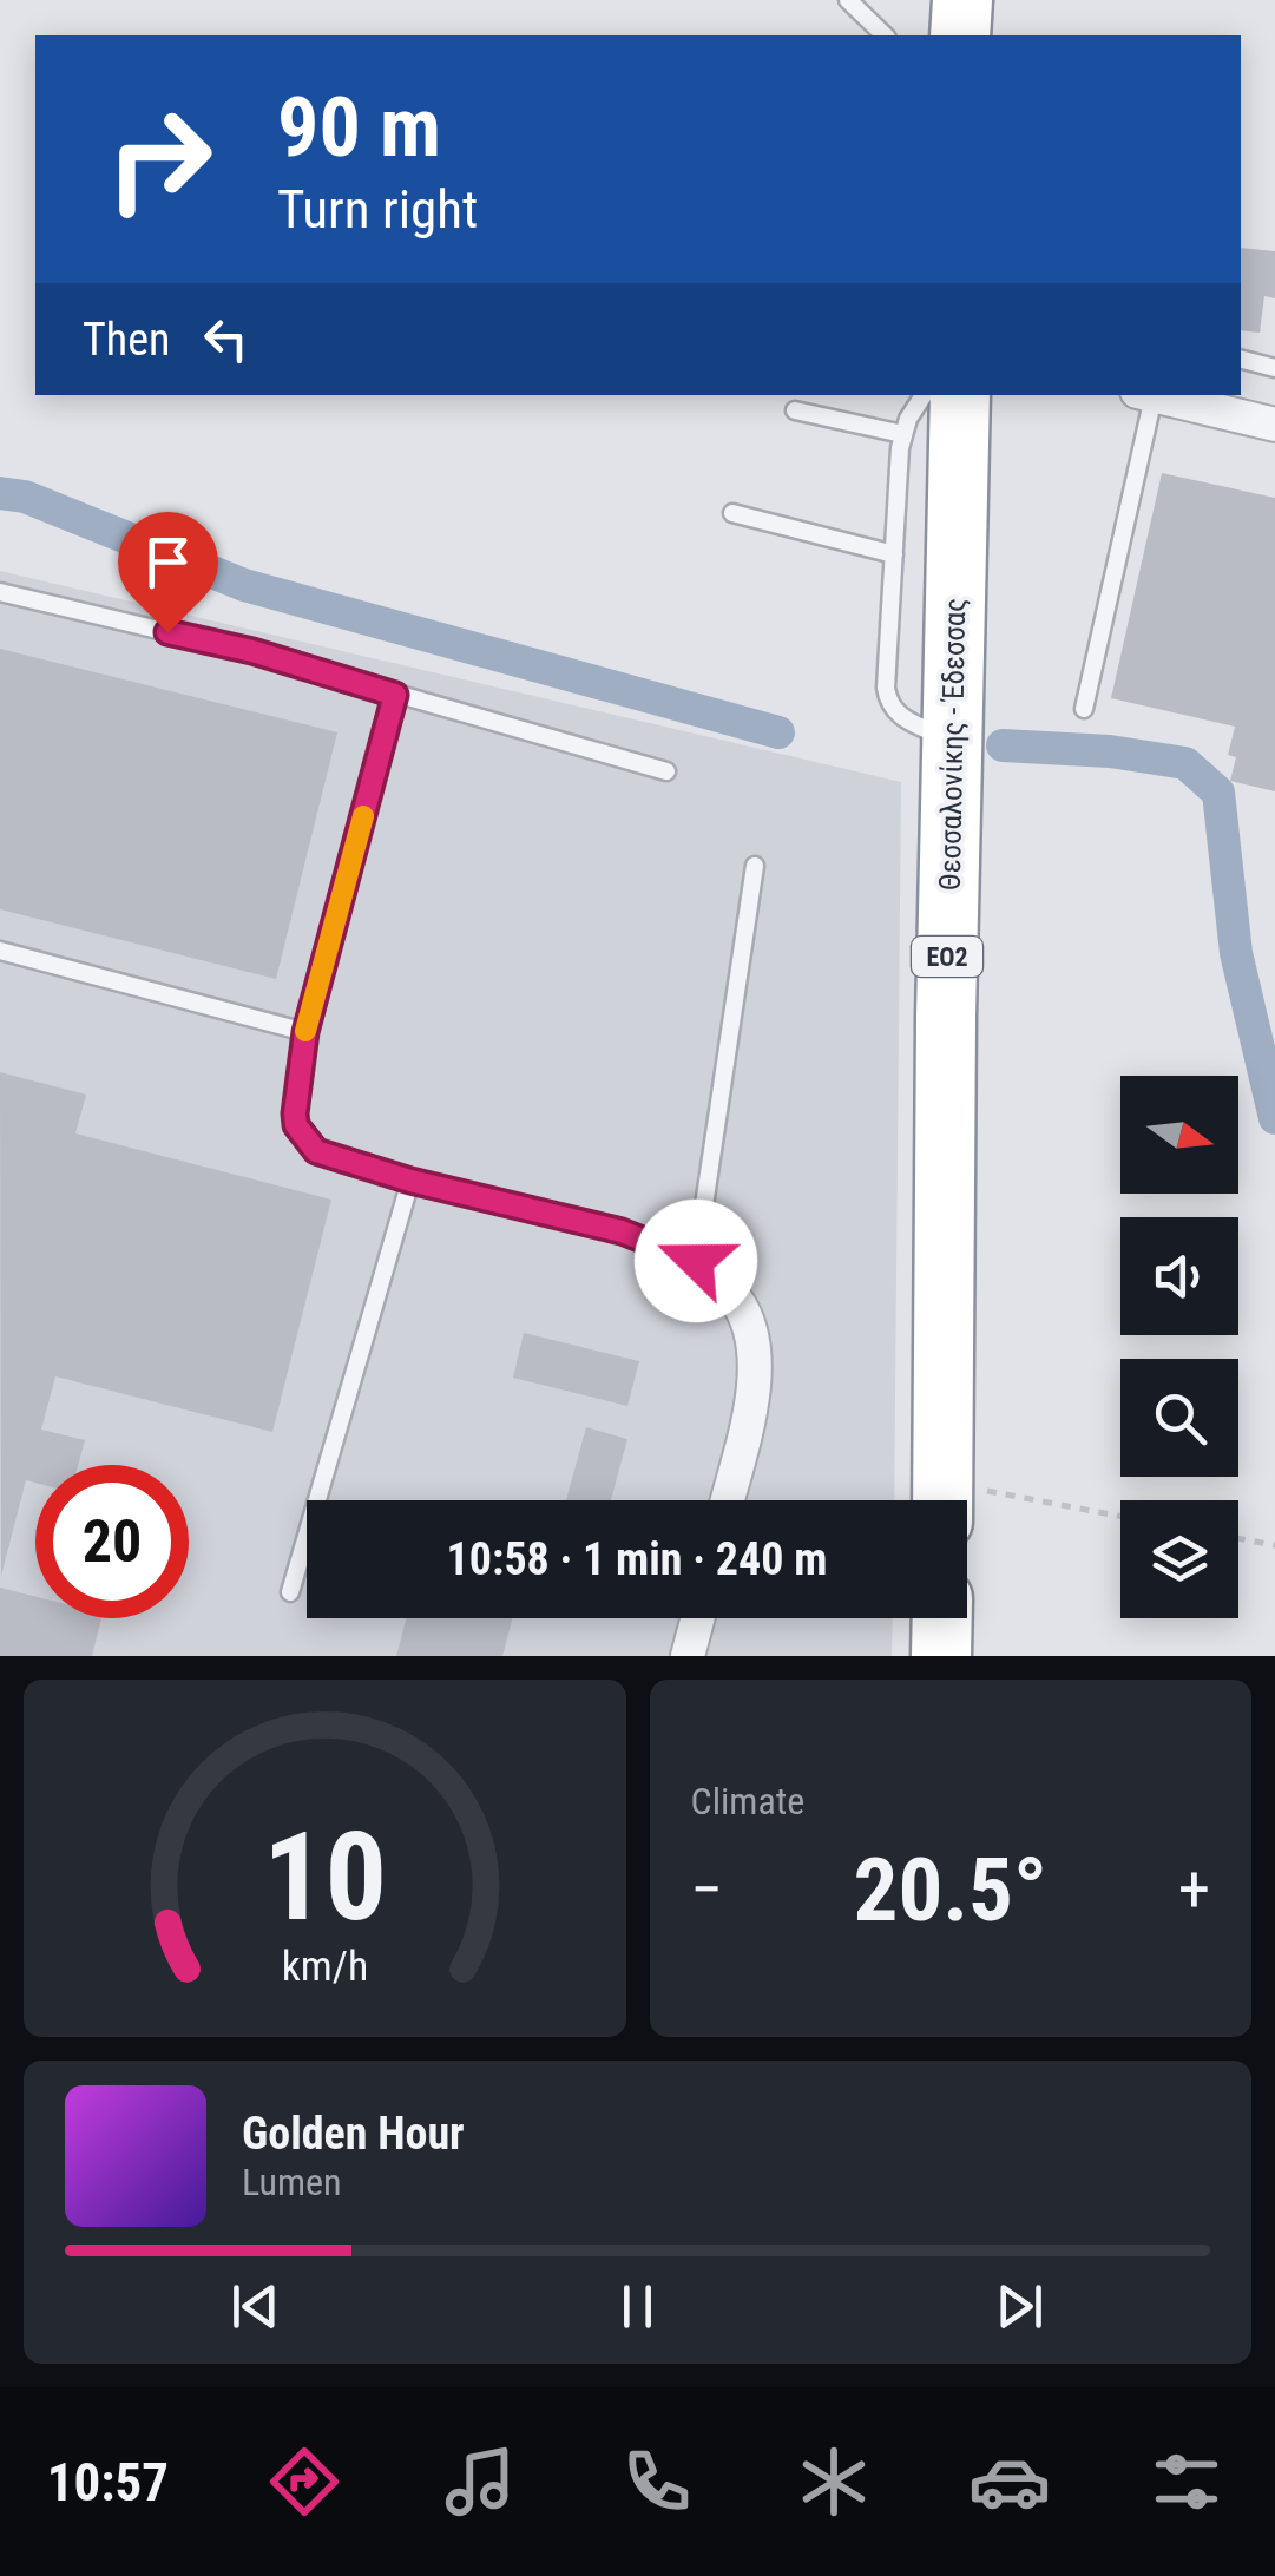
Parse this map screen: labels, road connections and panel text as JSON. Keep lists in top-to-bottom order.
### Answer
{
  "streets": {
    "highway": ["Θεσσαλονίκης - Έδεσσας", "ΕΟ2"]
  },
  "north": "right",
  "page": {
    "turn": ["90 m", "Turn right"],
    "then": "Then",
    "limit": "20",
    "trip": "10:58 · 1 min · 240 m",
    "tile": "Climate",
    "heat": ["−", "20.5°", "+"],
    "song": ["Golden Hour", "Lumen"],
    "tabs": "10:57",
    "gauge": ["10", "km/h"]
  }
}
